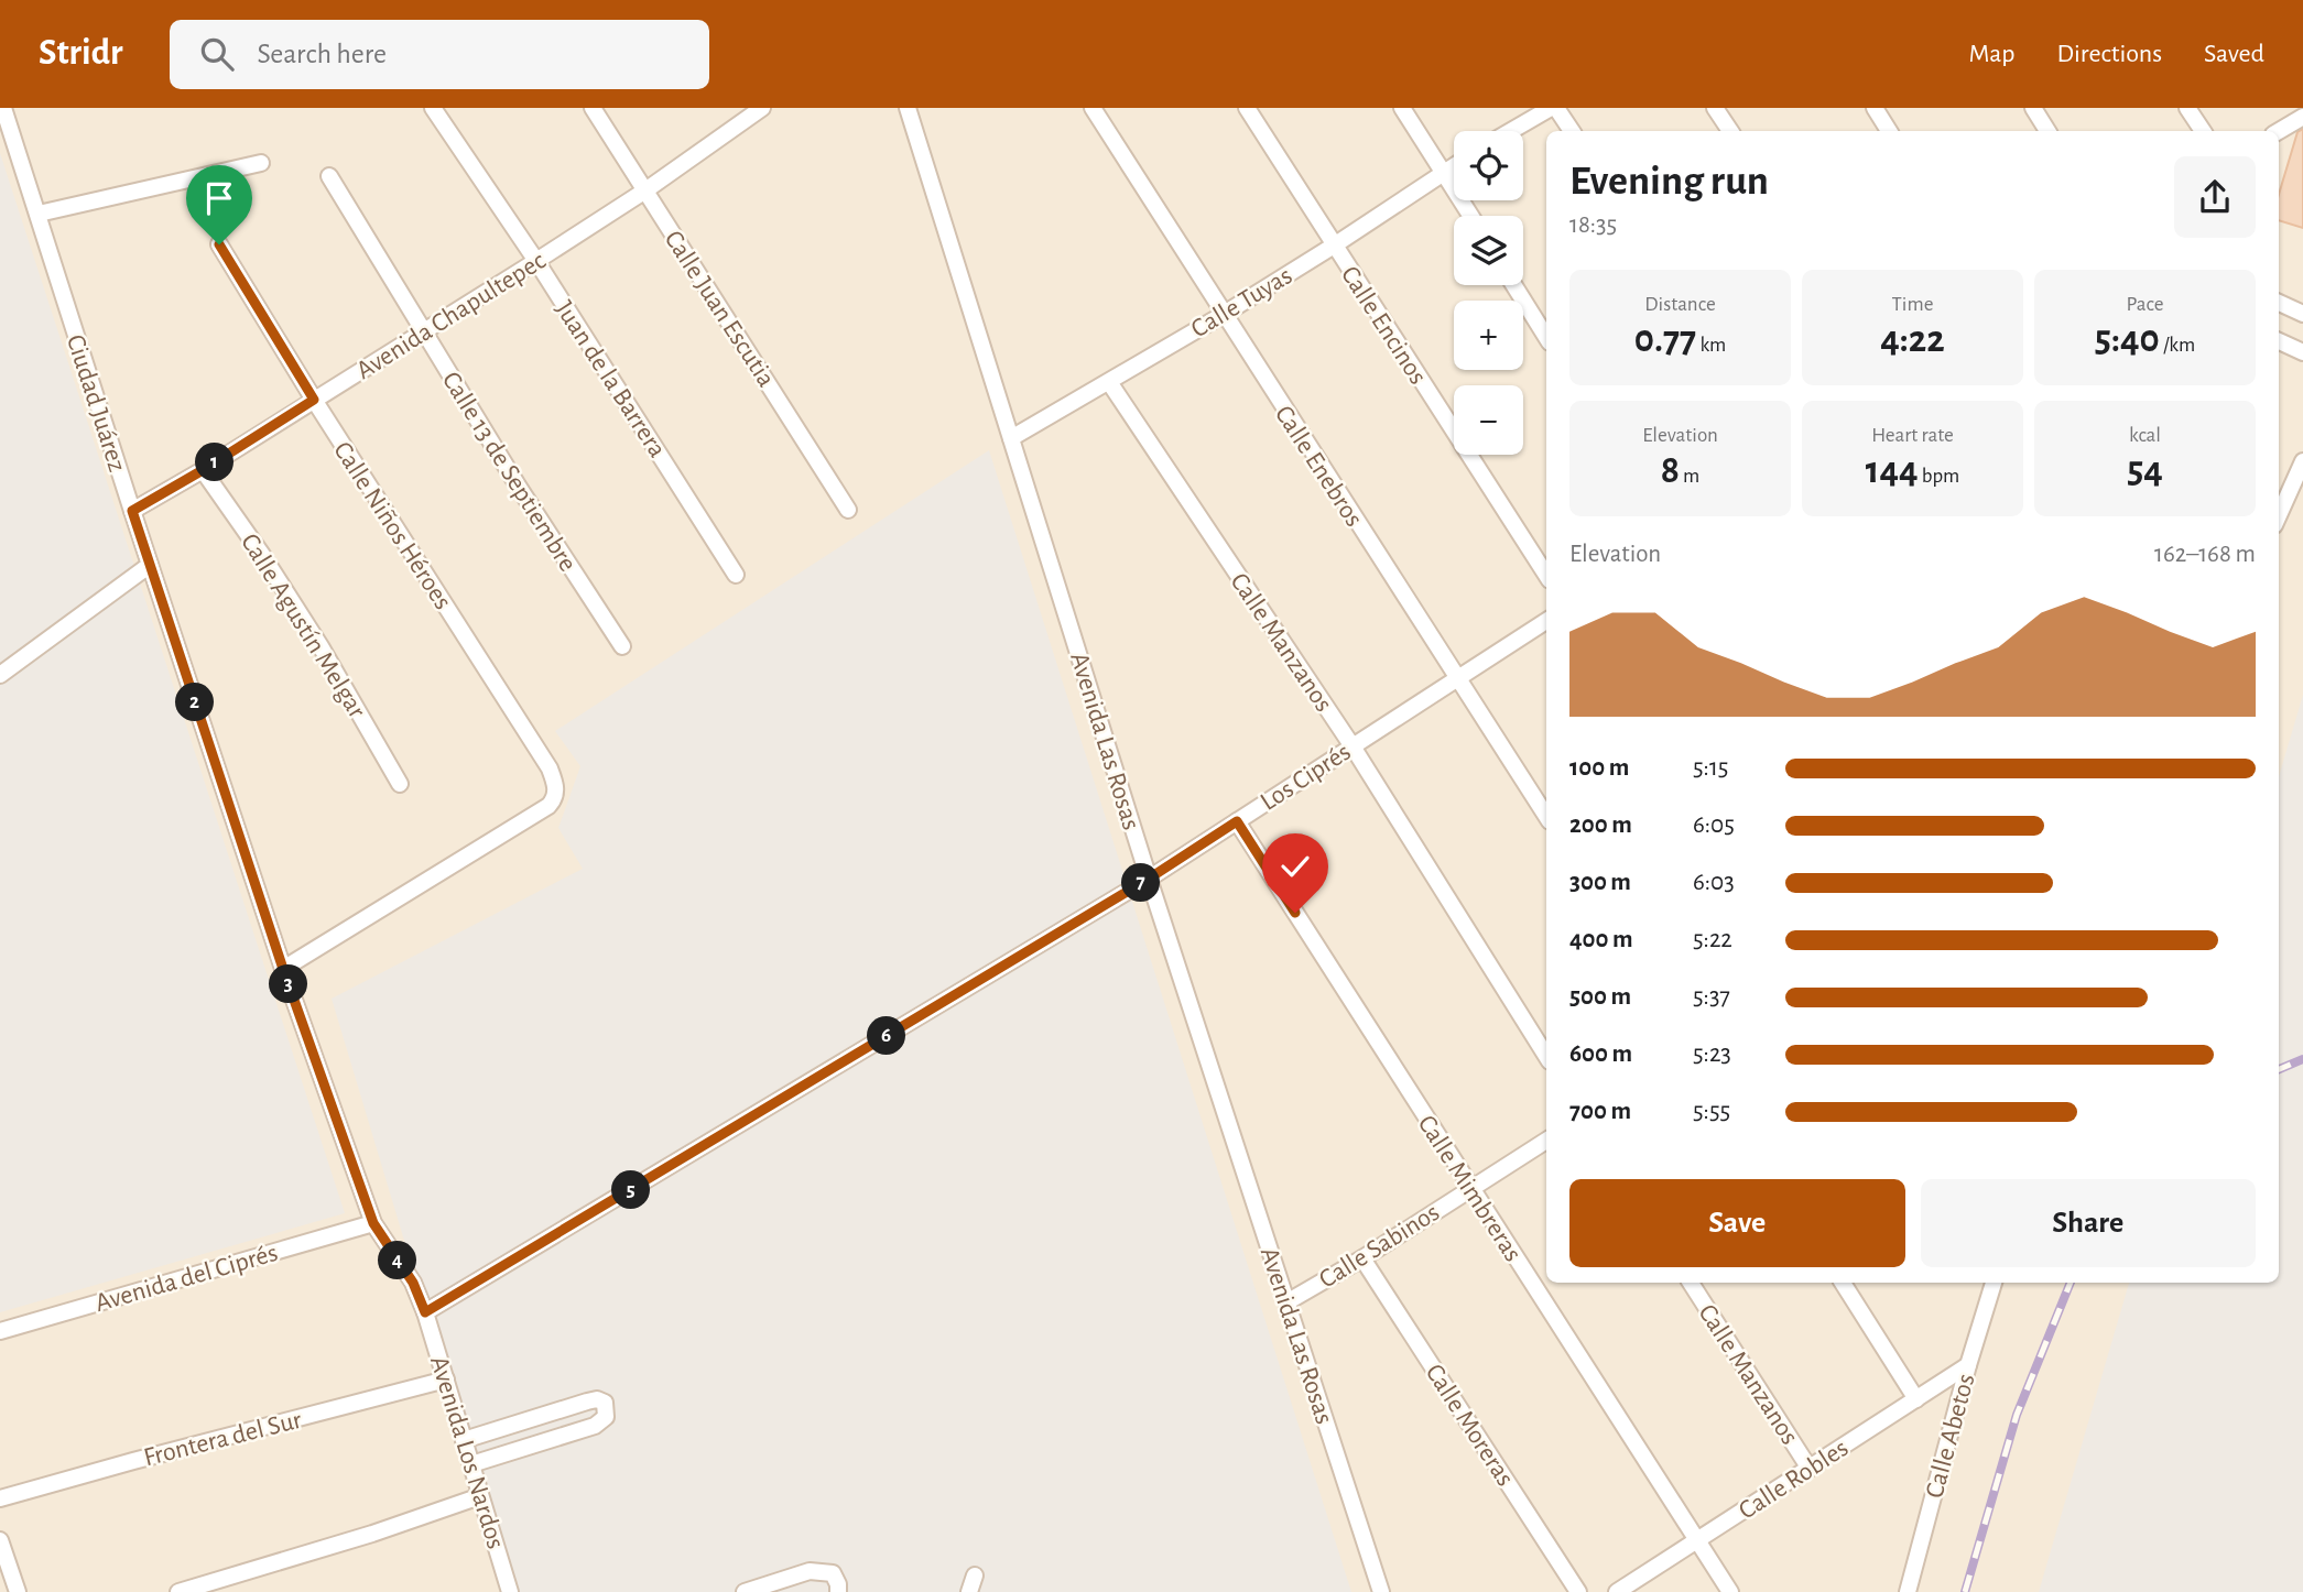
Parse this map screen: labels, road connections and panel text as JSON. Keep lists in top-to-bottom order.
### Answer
{
  "streets": {
    "street": [
      "Calle Tuyas",
      "Calle Juan Escutia",
      "Avenida Chapultepec",
      "Calle Encinos",
      "Juan de la Barrera",
      "Ciudad Juárez",
      "Calle Enebros",
      "Calle 13 de Septiembre",
      "Calle Niños Héroes",
      "Calle Agustín Melgar",
      "Calle Manzanos",
      "Avenida Las Rosas",
      "Los Ciprés",
      "Calle Mimbreras",
      "Calle Sabinos",
      "Avenida del Ciprés",
      "Calle Moreras",
      "Calle Abetos",
      "Frontera del Sur",
      "Avenida Los Nardos",
      "Calle Robles"
    ]
  },
  "crossings": [
    ["Calle Tuyas", "Calle Encinos"],
    ["Calle Tuyas", "Calle Enebros"],
    ["Calle Tuyas", "Calle Manzanos"],
    ["Calle Tuyas", "Avenida Las Rosas"],
    ["Calle Juan Escutia", "Avenida Chapultepec"],
    ["Avenida Chapultepec", "Juan de la Barrera"],
    ["Avenida Chapultepec", "Ciudad Juárez"],
    ["Avenida Chapultepec", "Calle 13 de Septiembre"],
    ["Avenida Chapultepec", "Calle Niños Héroes"],
    ["Avenida Chapultepec", "Calle Agustín Melgar"],
    ["Ciudad Juárez", "Calle Niños Héroes"],
    ["Ciudad Juárez", "Avenida del Ciprés"],
    ["Ciudad Juárez", "Avenida Los Nardos"],
    ["Calle Enebros", "Los Ciprés"],
    ["Calle Manzanos", "Los Ciprés"],
    ["Calle Manzanos", "Calle Robles"],
    ["Avenida Las Rosas", "Los Ciprés"],
    ["Avenida Las Rosas", "Calle Sabinos"],
    ["Los Ciprés", "Calle Mimbreras"],
    ["Los Ciprés", "Avenida Los Nardos"],
    ["Calle Mimbreras", "Calle Sabinos"],
    ["Calle Mimbreras", "Calle Robles"],
    ["Calle Sabinos", "Calle Moreras"],
    ["Avenida del Ciprés", "Avenida Los Nardos"],
    ["Calle Abetos", "Calle Robles"],
    ["Frontera del Sur", "Avenida Los Nardos"]
  ],
  "page": {
    "header": "Stridr",
    "search": "Search here",
    "nav": ["Map", "Directions", "Saved"],
    "map_buttons": ["+", "−"],
    "heading": ["Evening run", "18:35"],
    "stats": [
      ["Distance", "0.77 km"],
      ["Time", "4:22"],
      ["Pace", "5:40 /km"],
      ["Elevation", "8 m"],
      ["Heart rate", "144 bpm"],
      ["kcal", "54"]
    ],
    "pins": [
      "1",
      "2",
      "7",
      "3",
      "6",
      "5",
      "4"
    ],
    "chart": ["Elevation", "162–168 m"],
    "list": [
      {
        "name": "100 m",
        "note": "5:15"
      },
      {
        "name": "200 m",
        "note": "6:05"
      },
      {
        "name": "300 m",
        "note": "6:03"
      },
      {
        "name": "400 m",
        "note": "5:22"
      },
      {
        "name": "500 m",
        "note": "5:37"
      },
      {
        "name": "600 m",
        "note": "5:23"
      },
      {
        "name": "700 m",
        "note": "5:55"
      }
    ],
    "buttons": ["Save", "Share"]
  }
}
